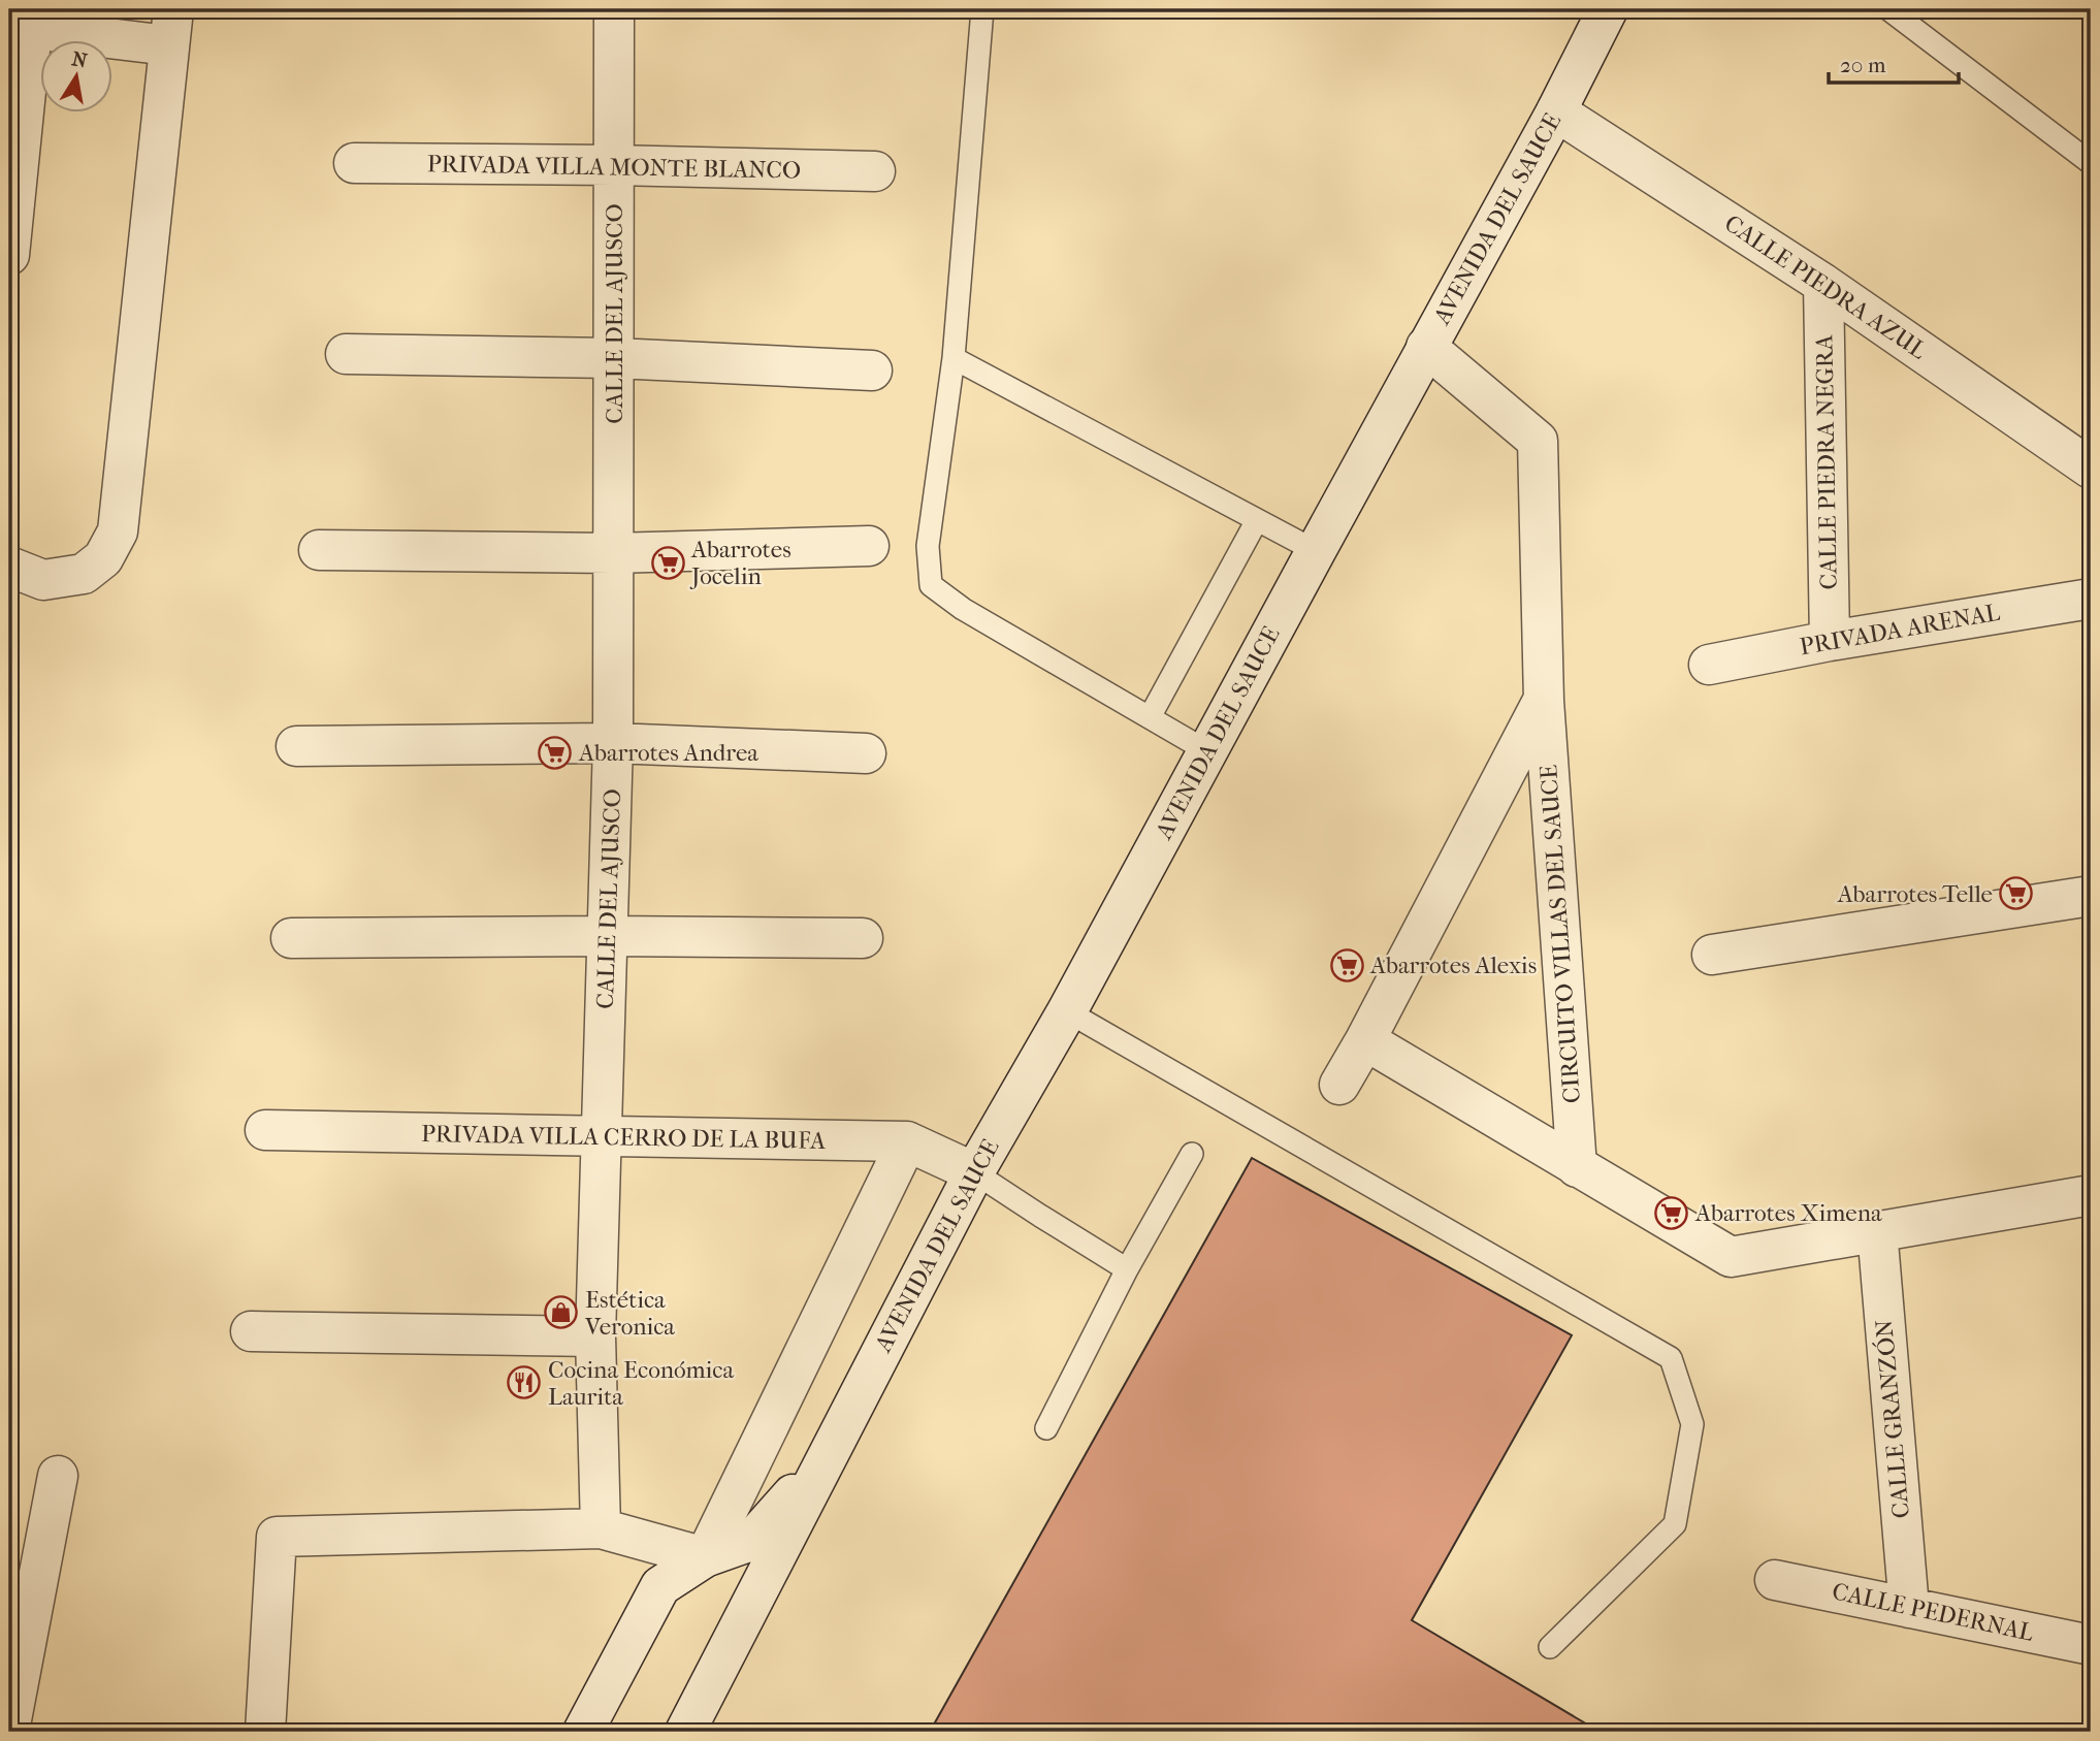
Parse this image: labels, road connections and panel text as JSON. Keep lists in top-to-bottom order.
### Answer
{
  "streets": {
    "street": [
      "PRIVADA VILLA MONTE BLANCO",
      "AVENIDA DEL SAUCE",
      "CALLE PIEDRA AZUL",
      "CALLE DEL AJUSCO",
      "CALLE PIEDRA NEGRA",
      "PRIVADA ARENAL",
      "CIRCUITO VILLAS DEL SAUCE",
      "PRIVADA VILLA CERRO DE LA BUFA",
      "CALLE GRANZÓN",
      "CALLE PEDERNAL"
    ]
  },
  "crossings": [
    ["PRIVADA VILLA MONTE BLANCO", "CALLE DEL AJUSCO"],
    ["AVENIDA DEL SAUCE", "CALLE PIEDRA AZUL"],
    ["AVENIDA DEL SAUCE", "CIRCUITO VILLAS DEL SAUCE"],
    ["AVENIDA DEL SAUCE", "PRIVADA VILLA CERRO DE LA BUFA"],
    ["CALLE PIEDRA AZUL", "CALLE PIEDRA NEGRA"],
    ["CALLE DEL AJUSCO", "PRIVADA VILLA CERRO DE LA BUFA"],
    ["CALLE PIEDRA NEGRA", "PRIVADA ARENAL"],
    ["CALLE GRANZÓN", "CALLE PEDERNAL"]
  ],
  "places": {
    "supermarket": [
      "Abarrotes Jocelin",
      "Abarrotes Andrea",
      "Abarrotes Telle",
      "Abarrotes Alexis",
      "Abarrotes Ximena"
    ],
    "shop": ["Estética Veronica"],
    "restaurant": ["Cocina Económica Laurita"]
  },
  "scale_bar": "20 m",
  "north": "top"
}
